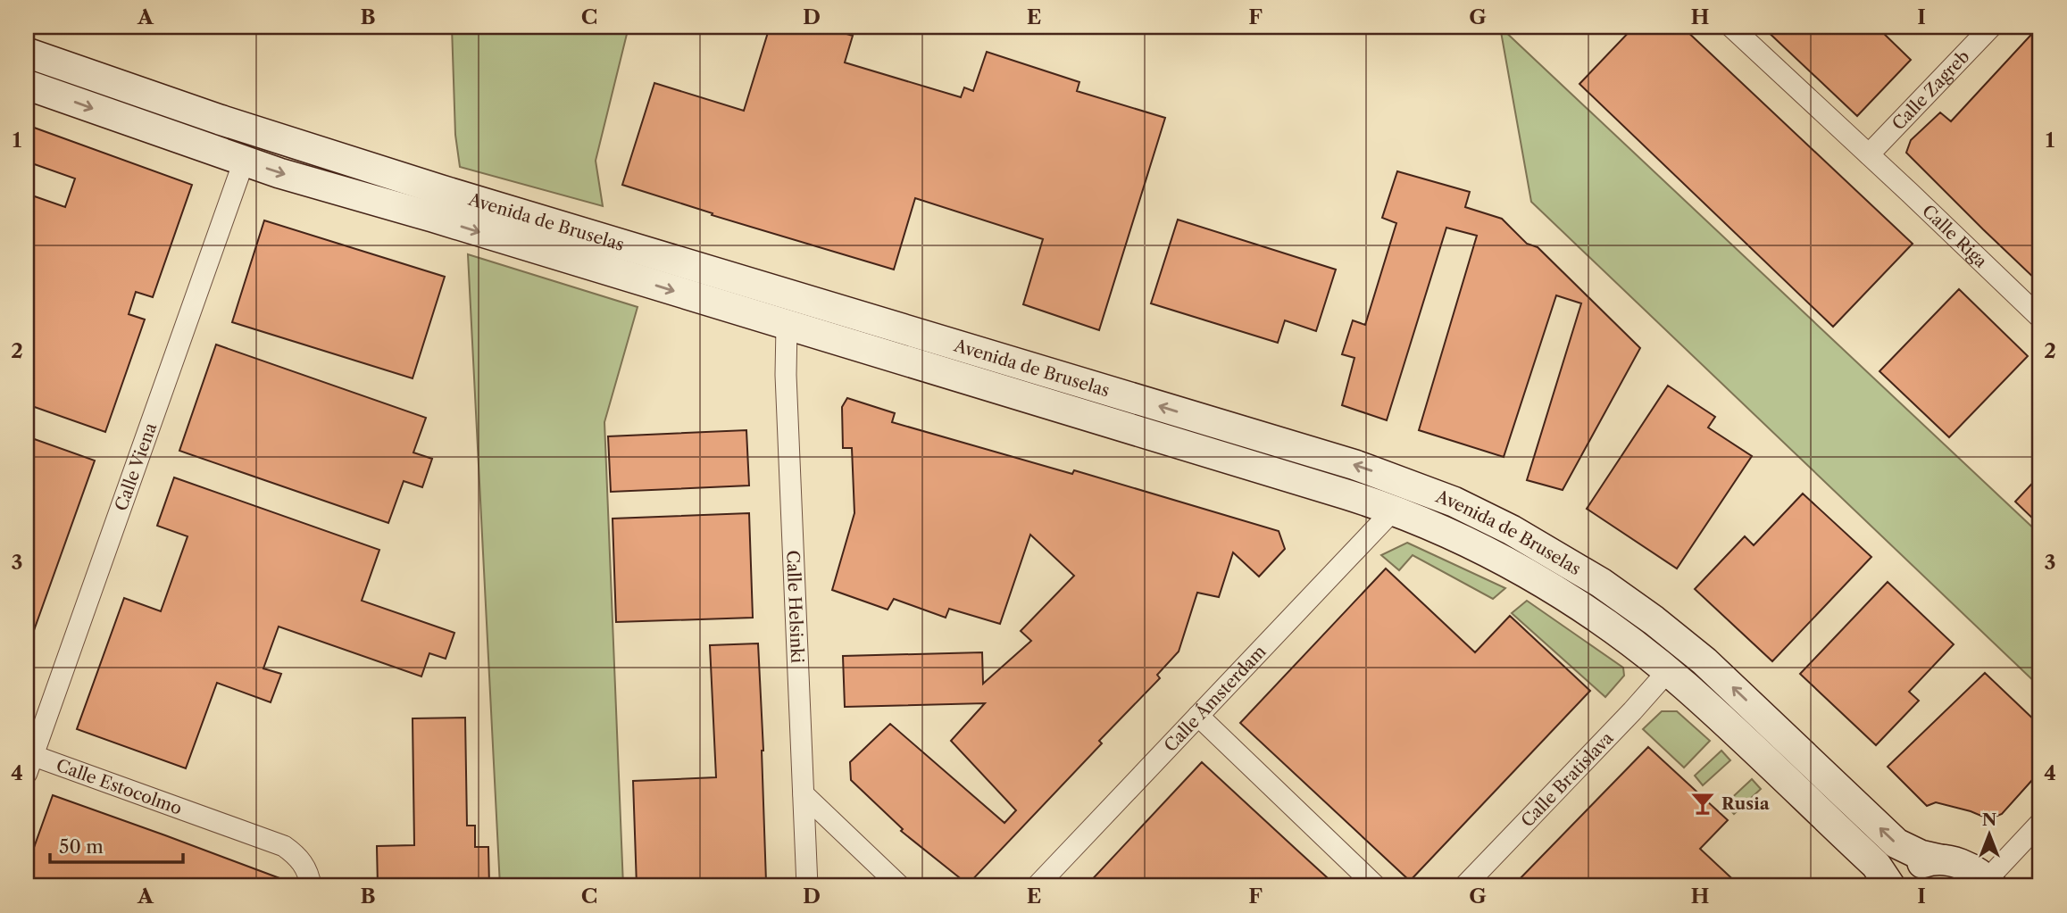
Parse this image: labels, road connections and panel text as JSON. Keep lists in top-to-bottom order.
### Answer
{
  "streets": {
    "main road": ["Avenida de Bruselas"],
    "street": [
      "Calle Zagreb",
      "Calle Riga",
      "Calle Viena",
      "Calle Helsinki",
      "Calle Ámsterdam",
      "Calle Bratislava",
      "Calle Estocolmo"
    ]
  },
  "crossings": [
    ["Calle Zagreb", "Calle Riga"],
    ["Avenida de Bruselas", "Calle Viena"],
    ["Avenida de Bruselas", "Calle Helsinki"],
    ["Avenida de Bruselas", "Calle Ámsterdam"],
    ["Avenida de Bruselas", "Calle Bratislava"],
    ["Calle Viena", "Calle Estocolmo"]
  ],
  "places": {
    "bar": ["Rusia"]
  },
  "scale_bar": "50 m",
  "north": "top",
  "grid": {
    "columns": [
      "A",
      "B",
      "C",
      "D",
      "E",
      "F",
      "G",
      "H",
      "I"
    ],
    "rows": [
      "1",
      "2",
      "3",
      "4"
    ]
  }
}
